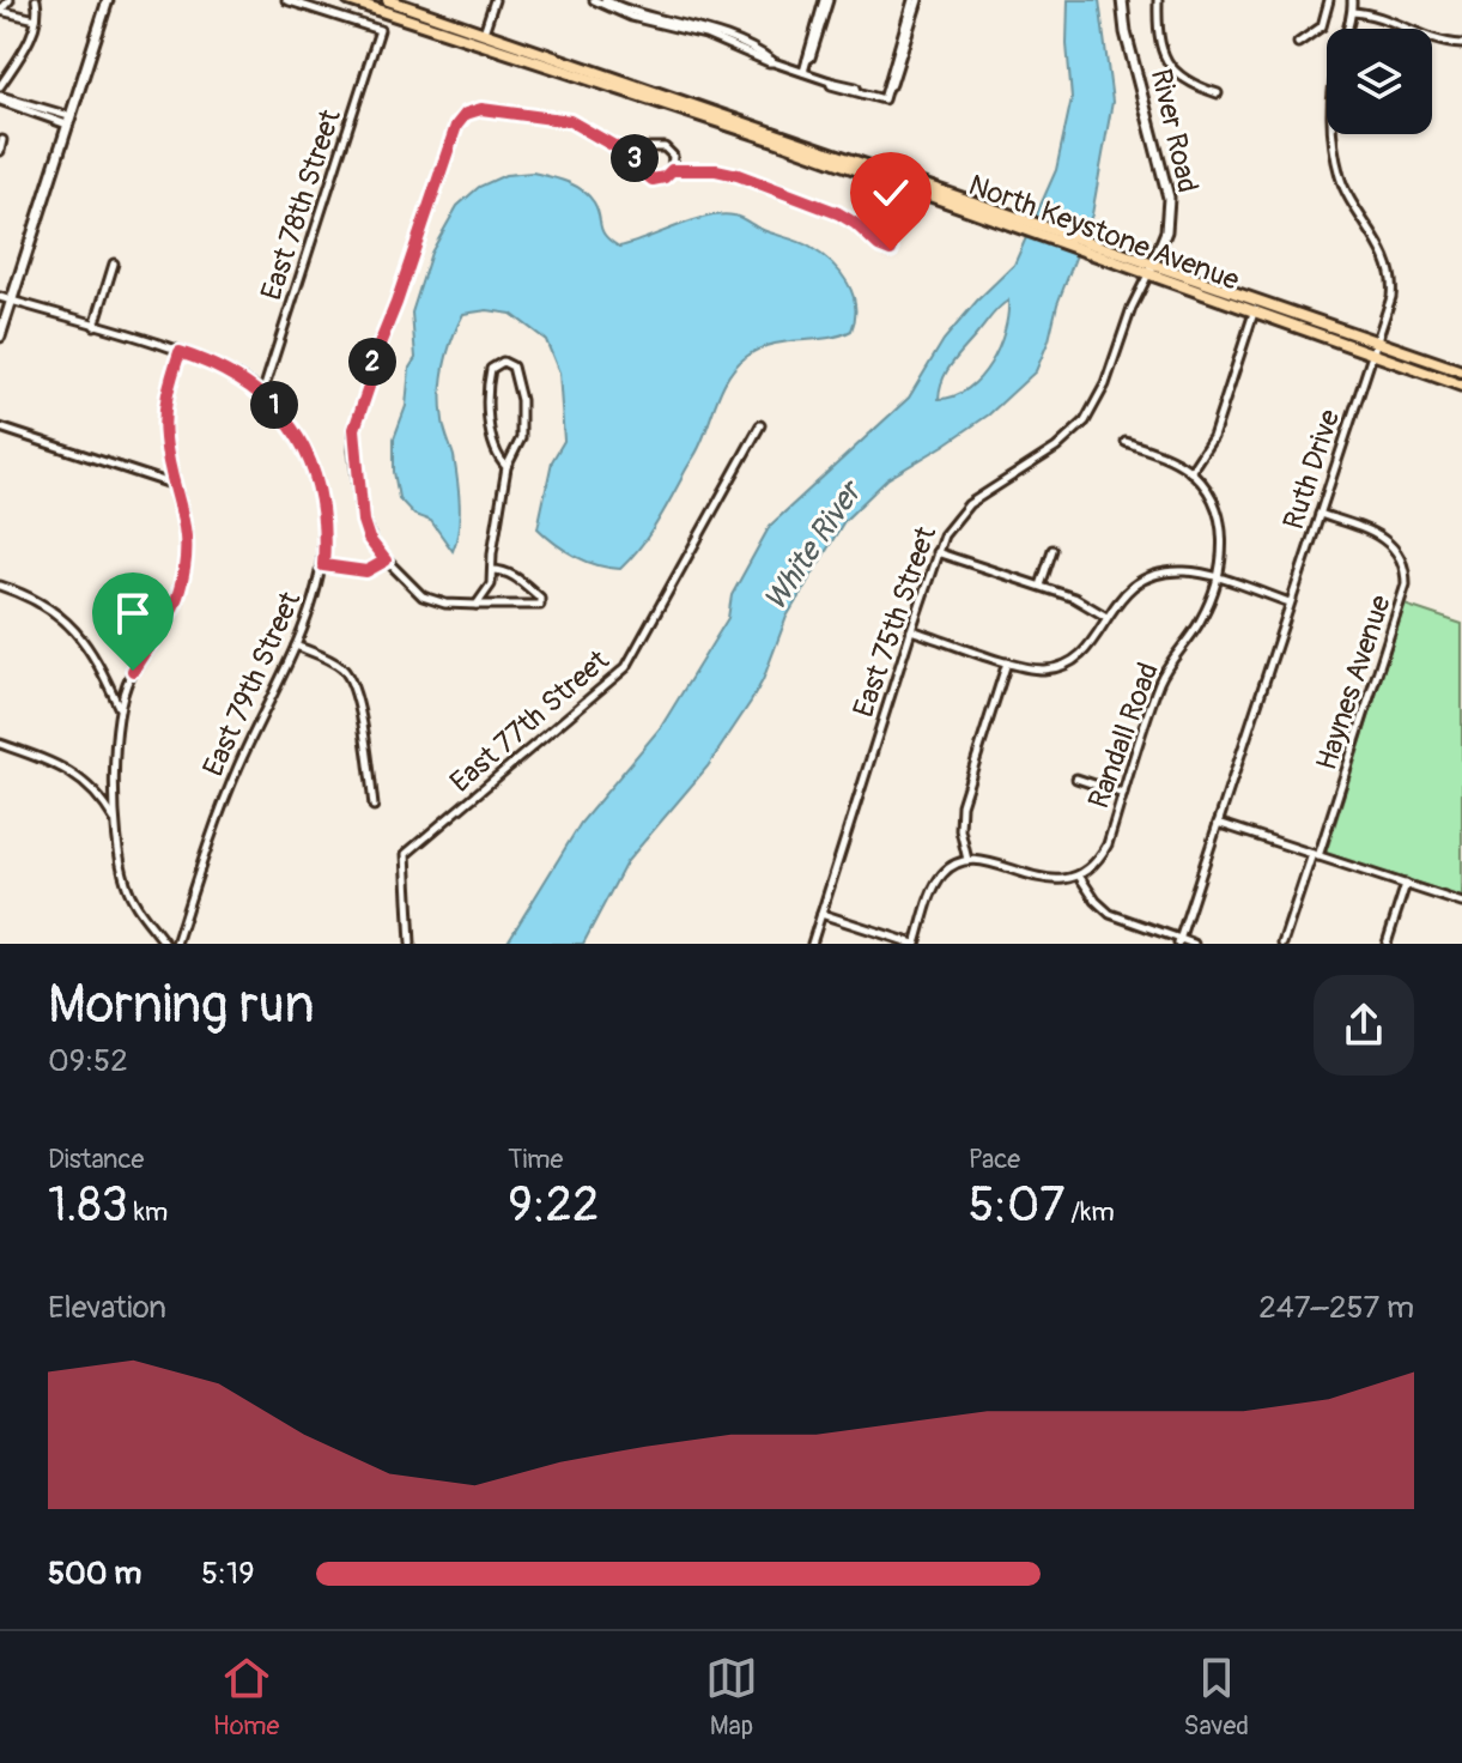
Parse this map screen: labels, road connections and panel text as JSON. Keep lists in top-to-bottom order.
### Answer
{
  "streets": {
    "main road": ["North Keystone Avenue"],
    "street": [
      "River Road",
      "East 78th Street",
      "Ruth Drive",
      "East 75th Street",
      "Haynes Avenue",
      "East 79th Street",
      "East 77th Street",
      "Randall Road"
    ]
  },
  "crossings": [
    ["River Road", "North Keystone Avenue"],
    ["River Road", "East 75th Street"],
    ["East 78th Street", "East 79th Street"],
    ["North Keystone Avenue", "Ruth Drive"],
    ["North Keystone Avenue", "East 75th Street"],
    ["Ruth Drive", "Haynes Avenue"]
  ],
  "water": ["White River"],
  "page": {
    "pins": ["3", "2", "1"],
    "heading": ["Morning run", "09:52"],
    "stats": [
      ["Distance", "1.83 km"],
      ["Time", "9:22"],
      ["Pace", "5:07 /km"]
    ],
    "chart": ["Elevation", "247–257 m"],
    "list": [
      {
        "name": "500 m",
        "note": "5:19"
      }
    ],
    "tabs": ["Home", "Map", "Saved"]
  }
}
